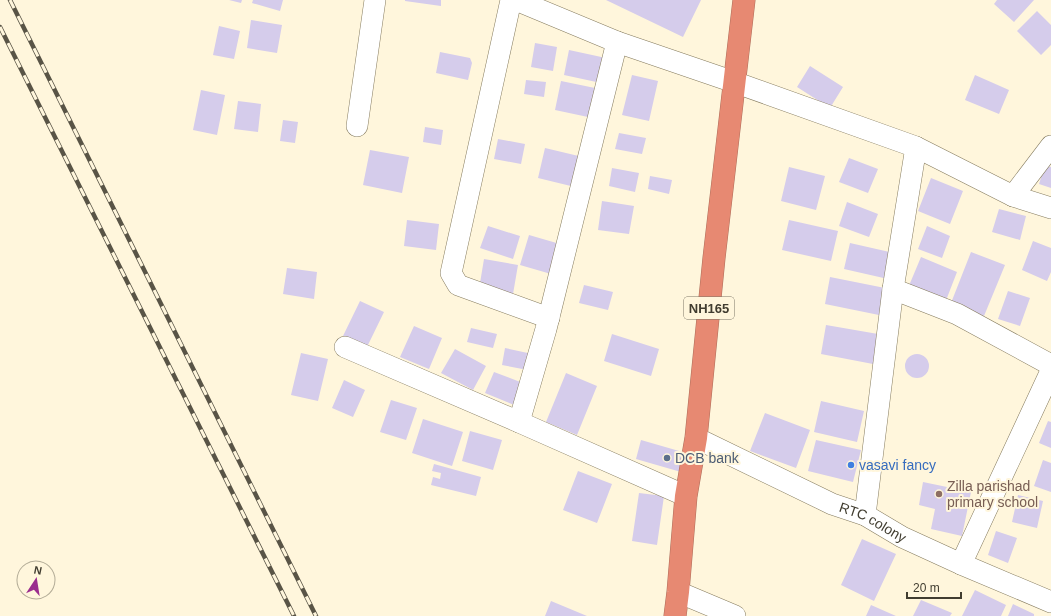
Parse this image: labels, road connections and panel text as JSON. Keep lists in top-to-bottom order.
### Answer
{
  "streets": {
    "highway": ["NH165"],
    "street": ["RTC colony"]
  },
  "crossings": [
    ["NH165", "RTC colony"]
  ],
  "places": ["DCB bank", "vasavi fancy", "Zilla parishad primary school"],
  "scale_bar": "20 m",
  "north": "top"
}
